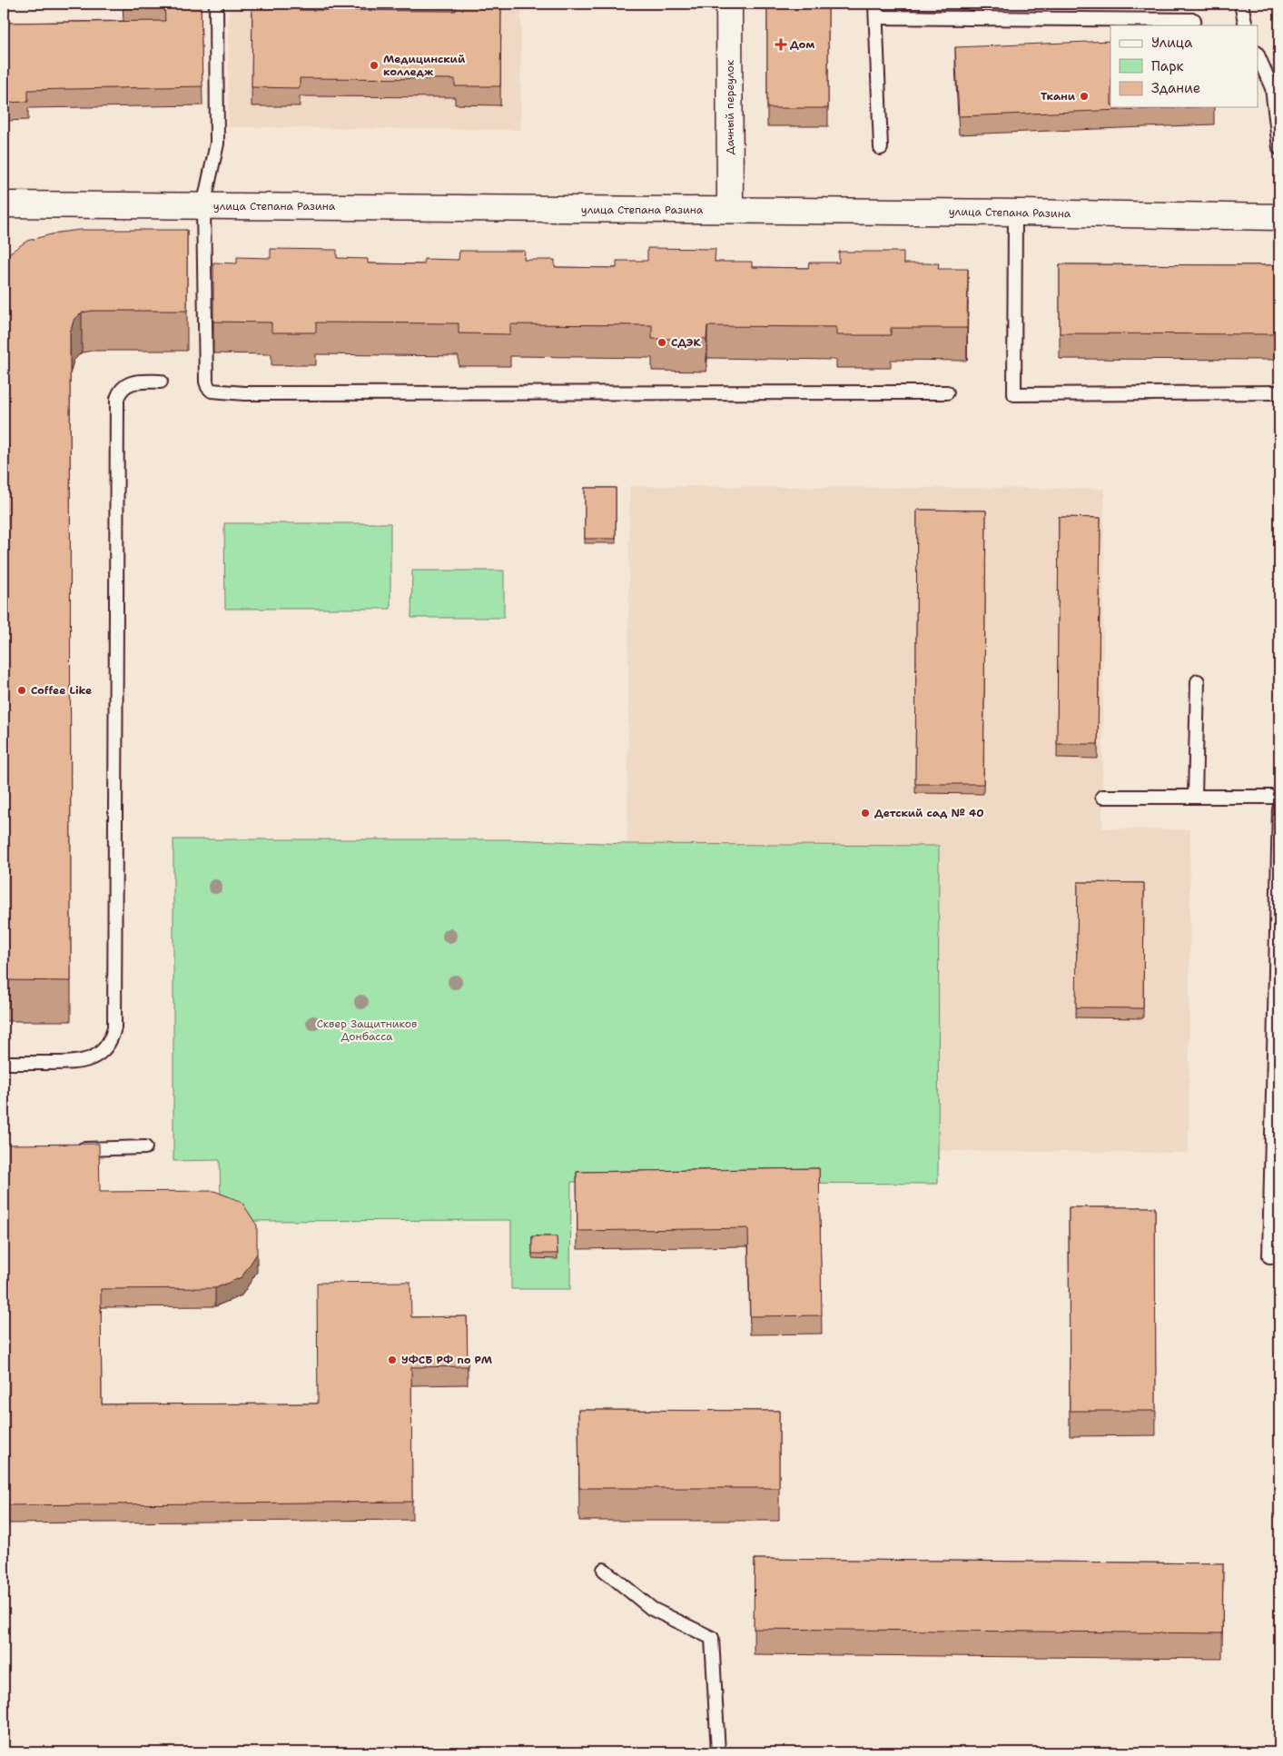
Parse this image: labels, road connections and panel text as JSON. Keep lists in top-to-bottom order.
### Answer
{
  "streets": {
    "street": ["Дачный переулок", "улица Степана Разина"]
  },
  "crossings": [
    ["Дачный переулок", "улица Степана Разина"]
  ],
  "parks": ["Сквер Защитников Донбасса"],
  "places": {
    "health": ["Дом"],
    "other": [
      "Медицинский колледж",
      "Ткани",
      "СДЭК",
      "Coffee Like",
      "Детский сад № 40",
      "УФСБ РФ по РМ"
    ]
  },
  "legend": ["Улица", "Парк", "Здание"]
}
